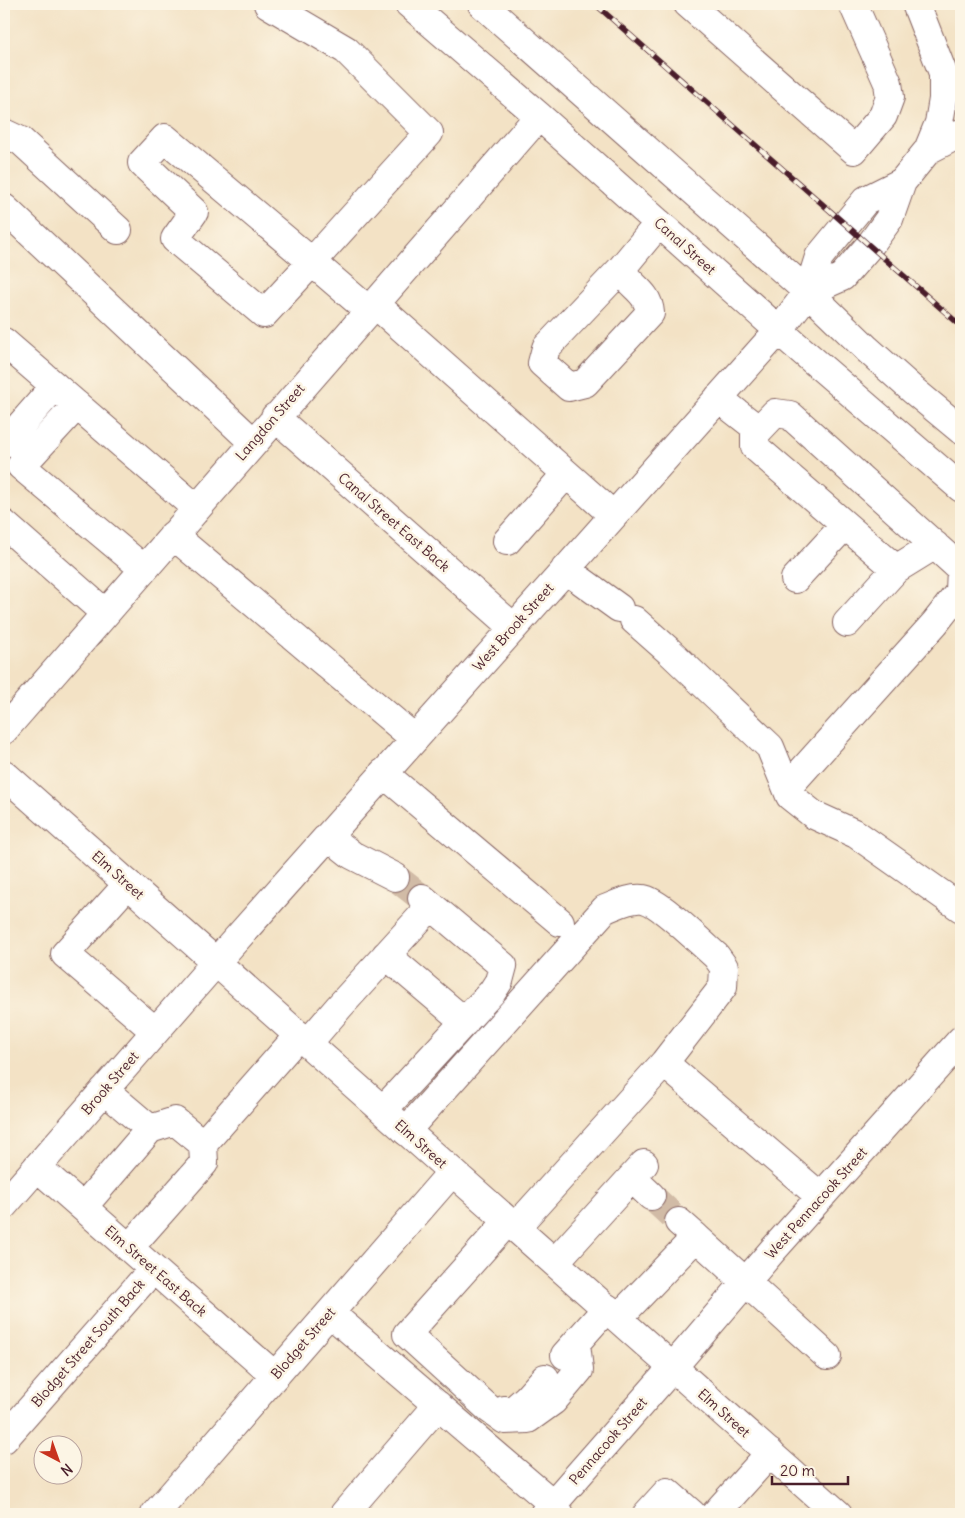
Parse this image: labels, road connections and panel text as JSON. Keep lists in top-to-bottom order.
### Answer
{
  "streets": {
    "street": [
      "Canal Street",
      "Langdon Street",
      "Canal Street East Back",
      "West Brook Street",
      "Elm Street",
      "Brook Street",
      "West Pennacook Street",
      "Elm Street East Back",
      "Blodget Street South Back",
      "Blodget Street",
      "Pennacook Street"
    ]
  },
  "crossings": [
    ["Canal Street", "Langdon Street"],
    ["Canal Street", "West Brook Street"],
    ["Langdon Street", "Canal Street East Back"],
    ["Canal Street East Back", "West Brook Street"],
    ["West Brook Street", "Elm Street"],
    ["West Brook Street", "Brook Street"],
    ["Elm Street", "Brook Street"],
    ["Elm Street", "West Pennacook Street"],
    ["Elm Street", "Blodget Street"],
    ["Elm Street", "Pennacook Street"],
    ["Brook Street", "Elm Street East Back"],
    ["West Pennacook Street", "Pennacook Street"],
    ["Elm Street East Back", "Blodget Street South Back"],
    ["Elm Street East Back", "Blodget Street"]
  ],
  "scale_bar": "20 m",
  "north": "bottom right"
}
